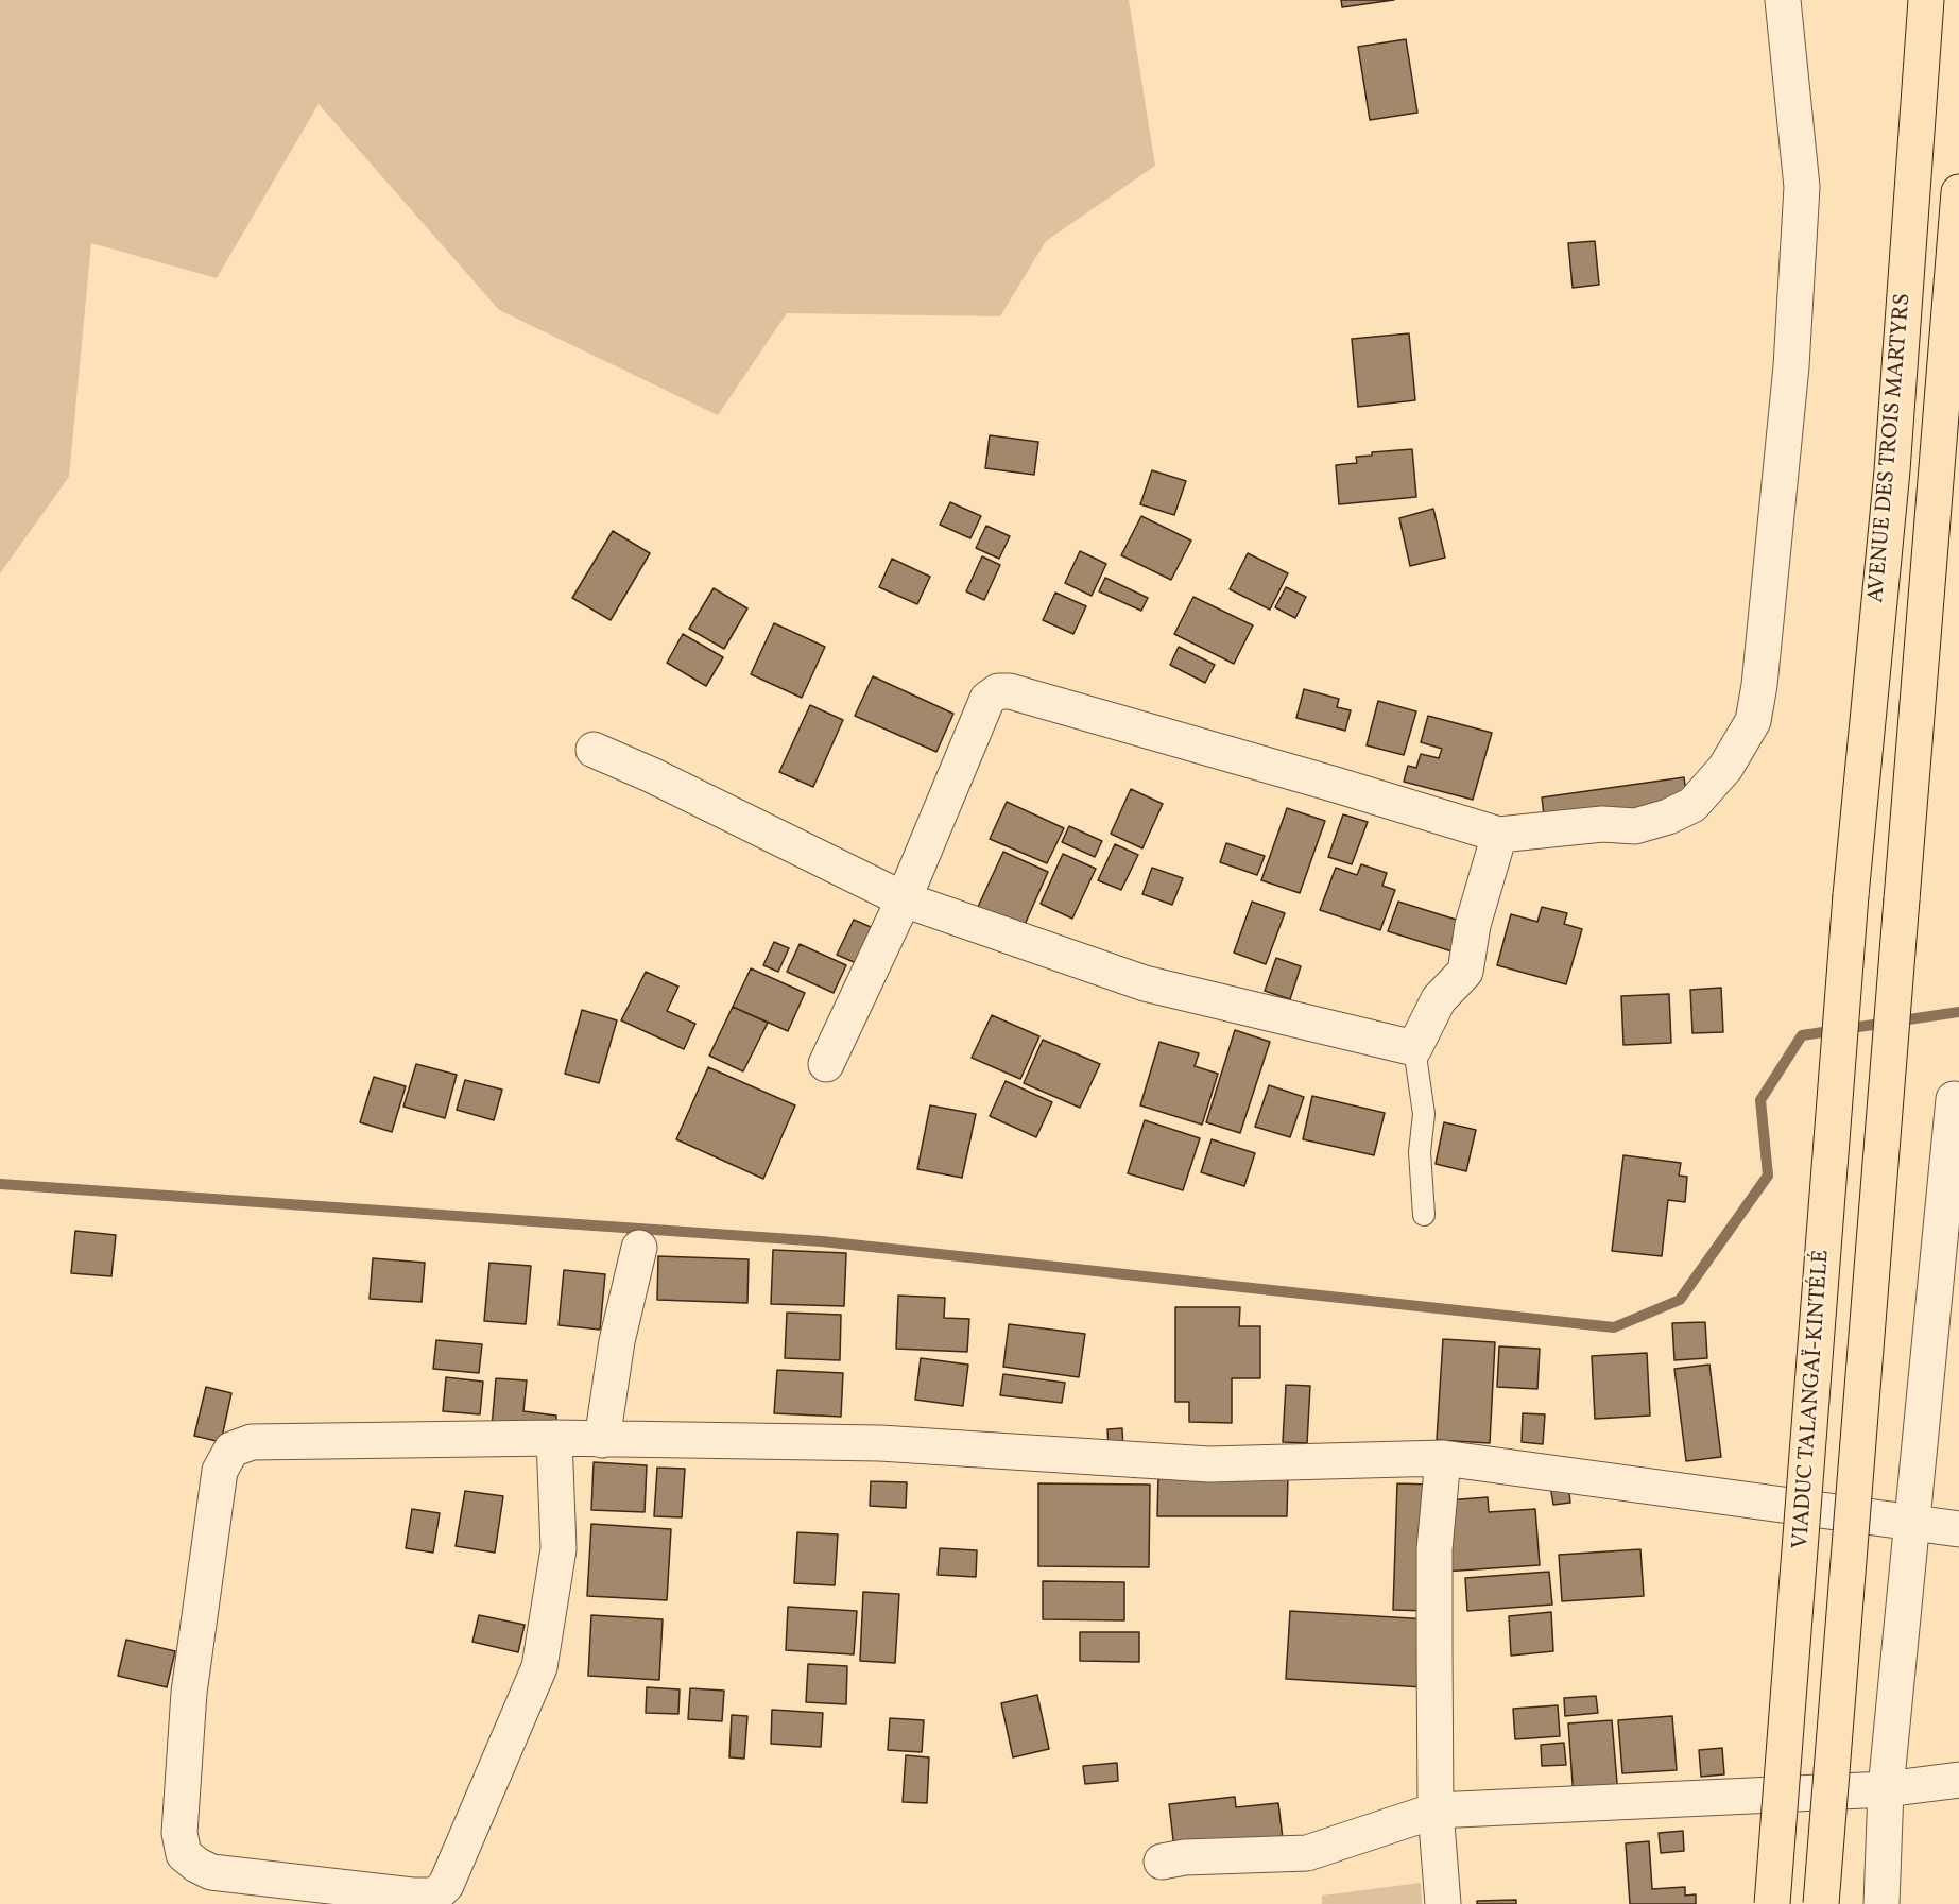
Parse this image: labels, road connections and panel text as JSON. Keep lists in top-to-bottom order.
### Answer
{
  "streets": {
    "highway": ["AVENUE DES TROIS MARTYRS", "VIADUC TALANGAÏ-KINTÉLÉ"]
  },
  "crossings": [
    ["AVENUE DES TROIS MARTYRS", "VIADUC TALANGAÏ-KINTÉLÉ"]
  ]
}
